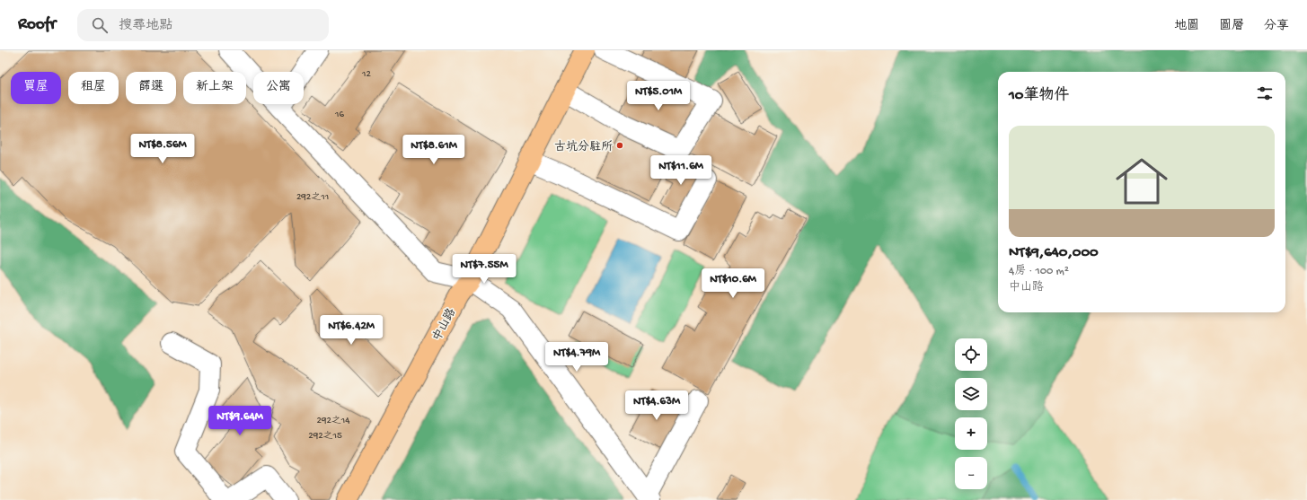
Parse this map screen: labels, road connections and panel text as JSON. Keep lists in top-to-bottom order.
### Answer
{
  "streets": {
    "main road": ["中山路"]
  },
  "places": ["古坑分駐所"],
  "house_numbers": [
    "12",
    "16",
    "292之11",
    "292之14",
    "292之15"
  ],
  "page": {
    "header": "Roofr",
    "search": "搜尋地點",
    "nav": ["地圖", "圖層", "分享"],
    "chip": [
      "買屋",
      "租屋",
      "篩選",
      "新上架",
      "公寓"
    ],
    "heading": "10筆物件",
    "price": [
      "NT$5.01M",
      "NT$8.56M",
      "NT$8.61M",
      "NT$11.6M",
      "NT$7.55M",
      "NT$10.6M",
      "NT$6.42M",
      "NT$4.79M",
      "NT$4.63M",
      "NT$9.64M"
    ],
    "list": [
      {
        "name": "NT$9,640,000",
        "note": "4房 · 100 m² · 中山路"
      }
    ],
    "map_buttons": ["+", "−"]
  }
}
